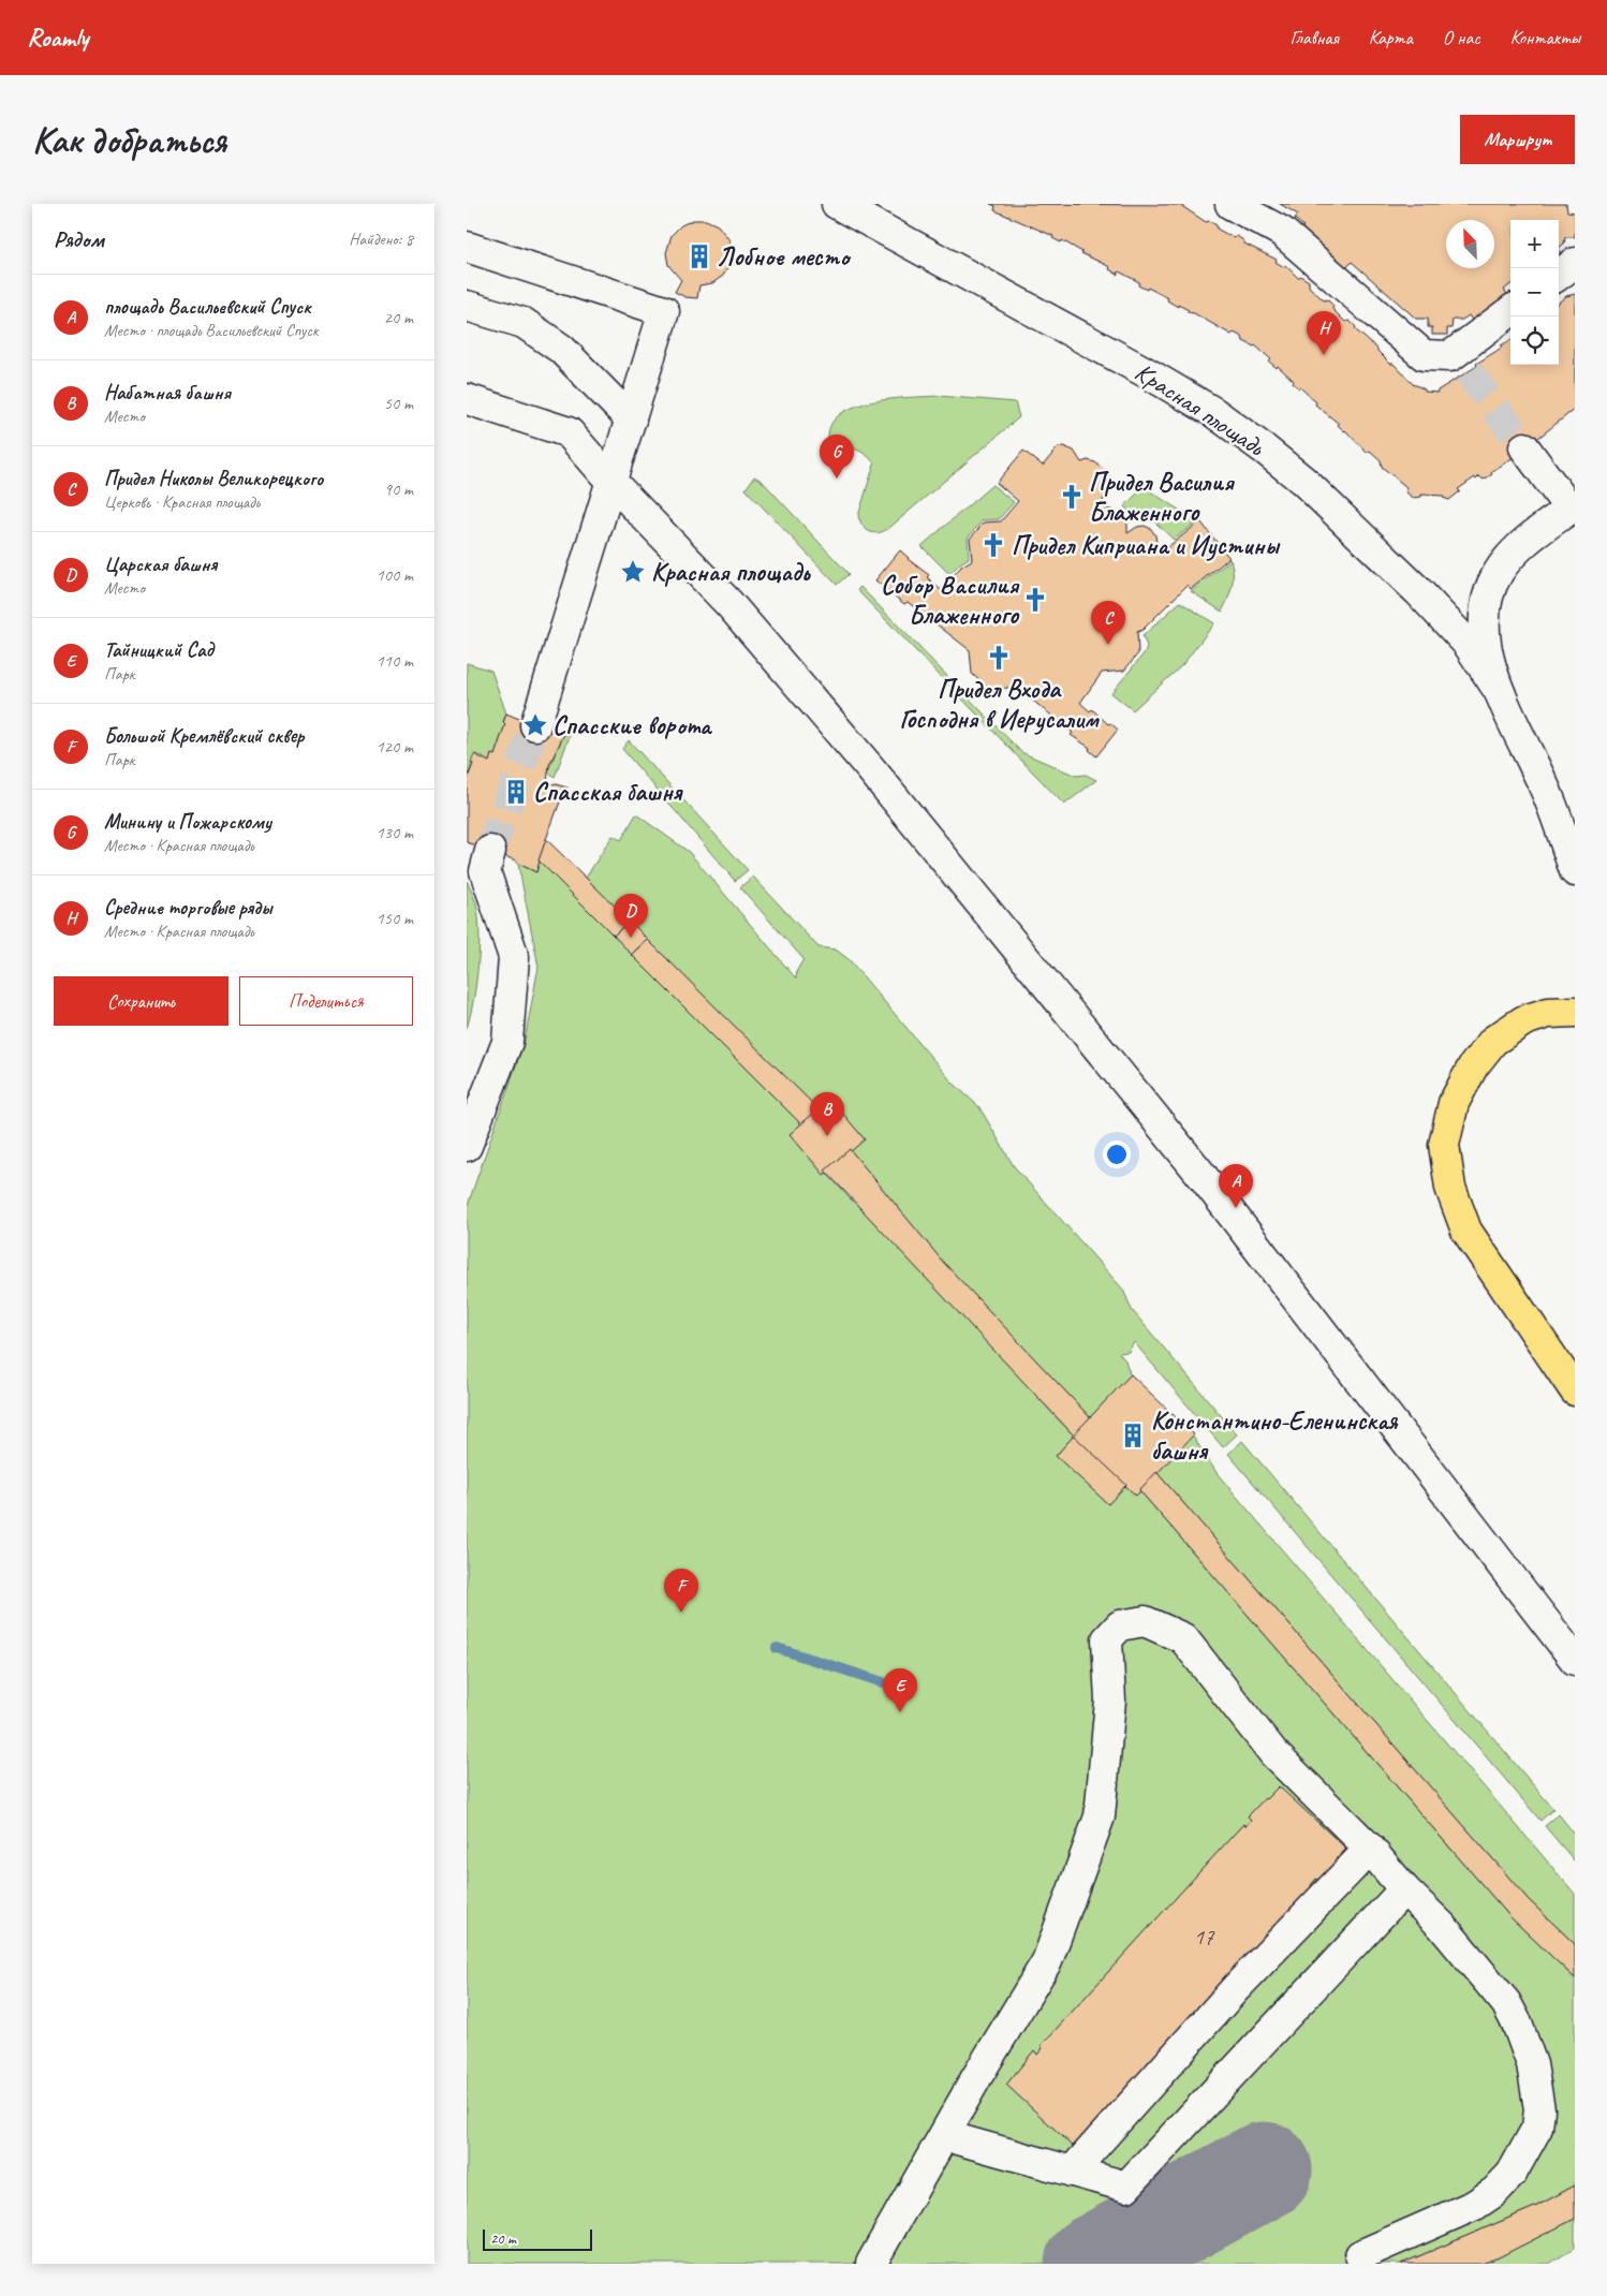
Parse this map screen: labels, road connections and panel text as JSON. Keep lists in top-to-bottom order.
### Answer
{
  "streets": {
    "street": ["Красная площадь"]
  },
  "places": {
    "building": ["Лобное место", "Спасская башня", "Константино-Еленинская башня"],
    "church": [
      "Придел Василия Блаженного",
      "Придел Киприана и Иустины",
      "Собор Василия Блаженного",
      "Придел Входа Господня в Иерусалим"
    ],
    "place": ["Красная площадь", "Спасские ворота"]
  },
  "house_numbers": ["17"],
  "scale_bar": "20 m",
  "north": "top left",
  "page": {
    "header": "Roamly",
    "nav": [
      "Главная",
      "Карта",
      "О нас",
      "Контакты"
    ],
    "buttons": [
      "Маршрут",
      ["Сохранить", "Поделиться"]
    ],
    "title": "Как добраться",
    "heading": ["Рядом", "Найдено: 8"],
    "map_buttons": ["+", "−"],
    "list": [
      {
        "mark": "A",
        "name": "площадь Васильевский Спуск",
        "note": "Место · площадь Васильевский Спуск",
        "value": "20 m"
      },
      {
        "mark": "B",
        "name": "Набатная башня",
        "note": "Место",
        "value": "50 m"
      },
      {
        "mark": "C",
        "name": "Придел Николы Великорецкого",
        "note": "Церковь · Красная площадь",
        "value": "90 m"
      },
      {
        "mark": "D",
        "name": "Царская башня",
        "note": "Место",
        "value": "100 m"
      },
      {
        "mark": "E",
        "name": "Тайницкий Сад",
        "note": "Парк",
        "value": "110 m"
      },
      {
        "mark": "F",
        "name": "Большой Кремлёвский сквер",
        "note": "Парк",
        "value": "120 m"
      },
      {
        "mark": "G",
        "name": "Минину и Пожарскому",
        "note": "Место · Красная площадь",
        "value": "130 m"
      },
      {
        "mark": "H",
        "name": "Средние торговые ряды",
        "note": "Место · Красная площадь",
        "value": "150 m"
      }
    ],
    "pins": [
      "H",
      "G",
      "C",
      "D",
      "B",
      "A",
      "F",
      "E"
    ],
    "scale": "20 m"
  }
}
